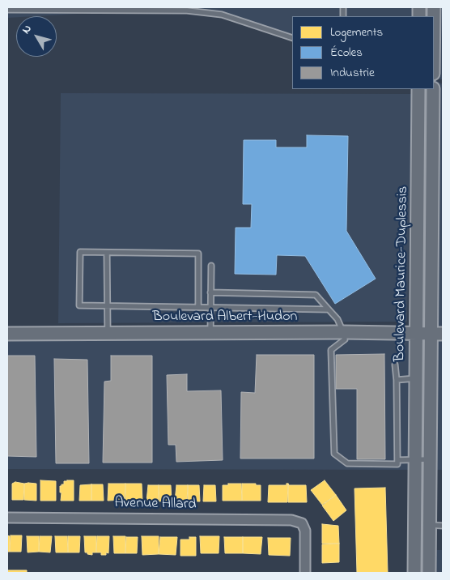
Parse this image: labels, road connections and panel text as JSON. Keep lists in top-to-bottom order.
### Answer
{
  "streets": {
    "street": ["Boulevard Maurice-Duplessis", "Boulevard Albert-Hudon", "Avenue Allard"]
  },
  "crossings": [
    ["Boulevard Maurice-Duplessis", "Boulevard Albert-Hudon"]
  ],
  "legend": ["Logements", "Écoles", "Industrie"],
  "north": "top left"
}
